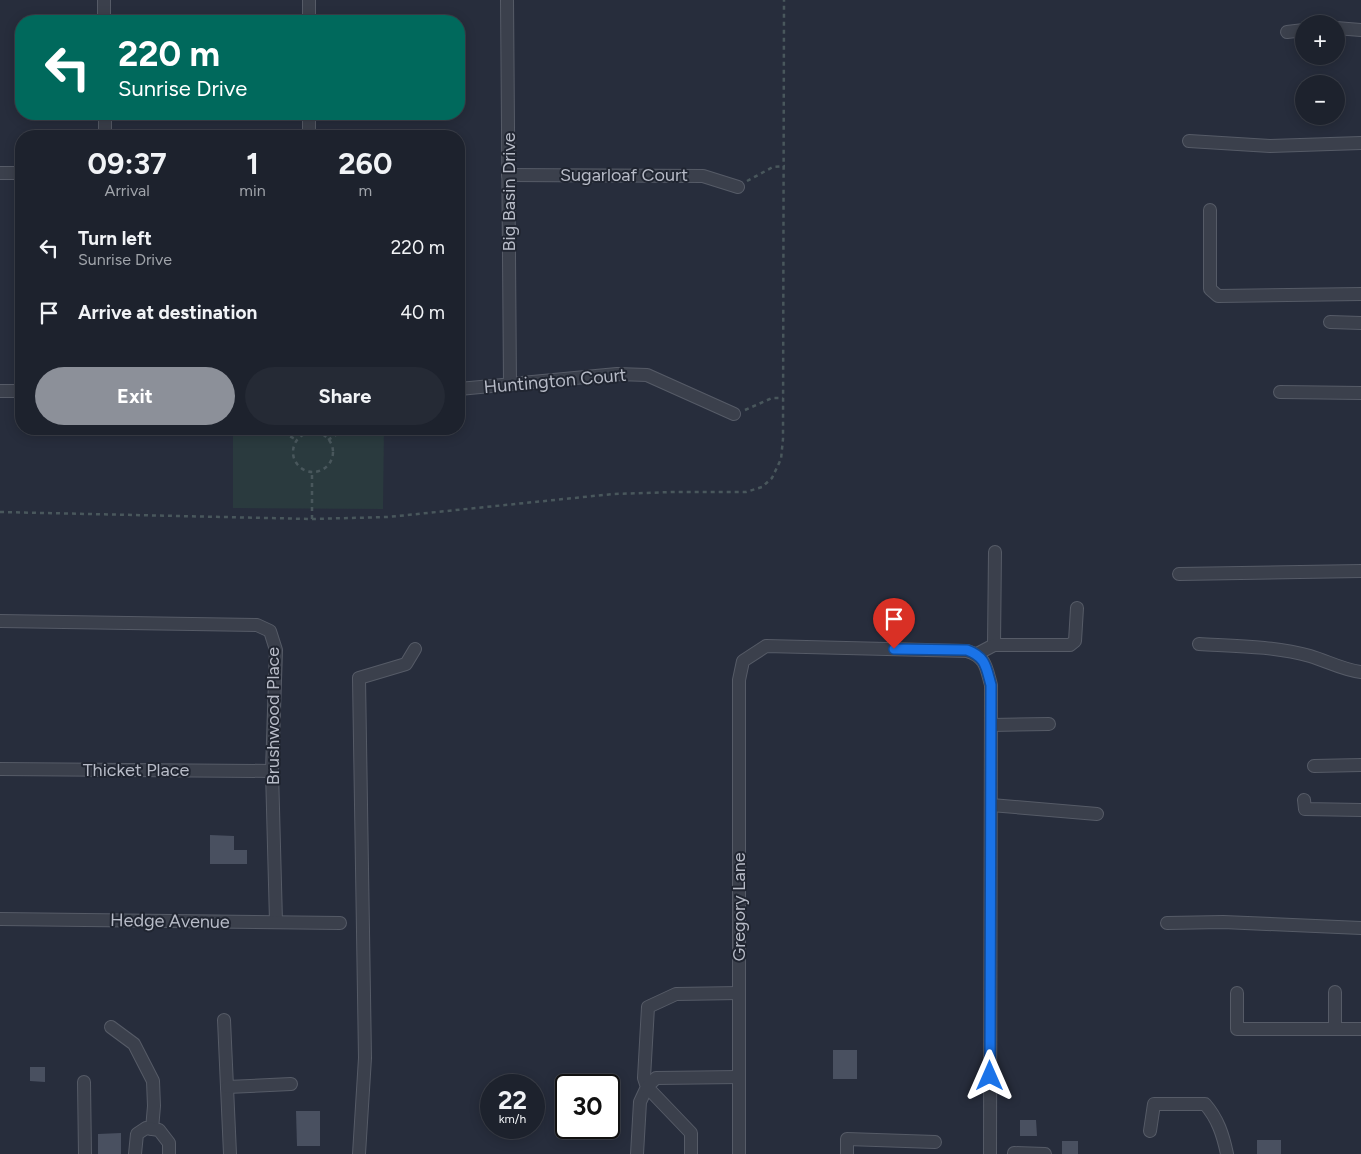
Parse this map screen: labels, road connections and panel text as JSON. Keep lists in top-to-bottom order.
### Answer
{
  "streets": {
    "street": [
      "Sugarloaf Court",
      "Big Basin Drive",
      "Huntington Court",
      "Brushwood Place",
      "Thicket Place",
      "Gregory Lane",
      "Hedge Avenue"
    ]
  },
  "crossings": [
    ["Sugarloaf Court", "Big Basin Drive"],
    ["Big Basin Drive", "Huntington Court"],
    ["Brushwood Place", "Thicket Place"],
    ["Brushwood Place", "Hedge Avenue"]
  ],
  "page": {
    "map_buttons": ["+", "−"],
    "turn": ["220 m", "Sunrise Drive"],
    "eta": [
      "09:37",
      "Arrival",
      "1",
      "min",
      "260",
      "m"
    ],
    "list": [
      {
        "name": "Turn left",
        "note": "Sunrise Drive",
        "value": "220 m"
      },
      {
        "name": "Arrive at destination",
        "value": "40 m"
      }
    ],
    "buttons": ["Exit", "Share"],
    "speed": "22 km/h",
    "limit": "30"
  }
}
